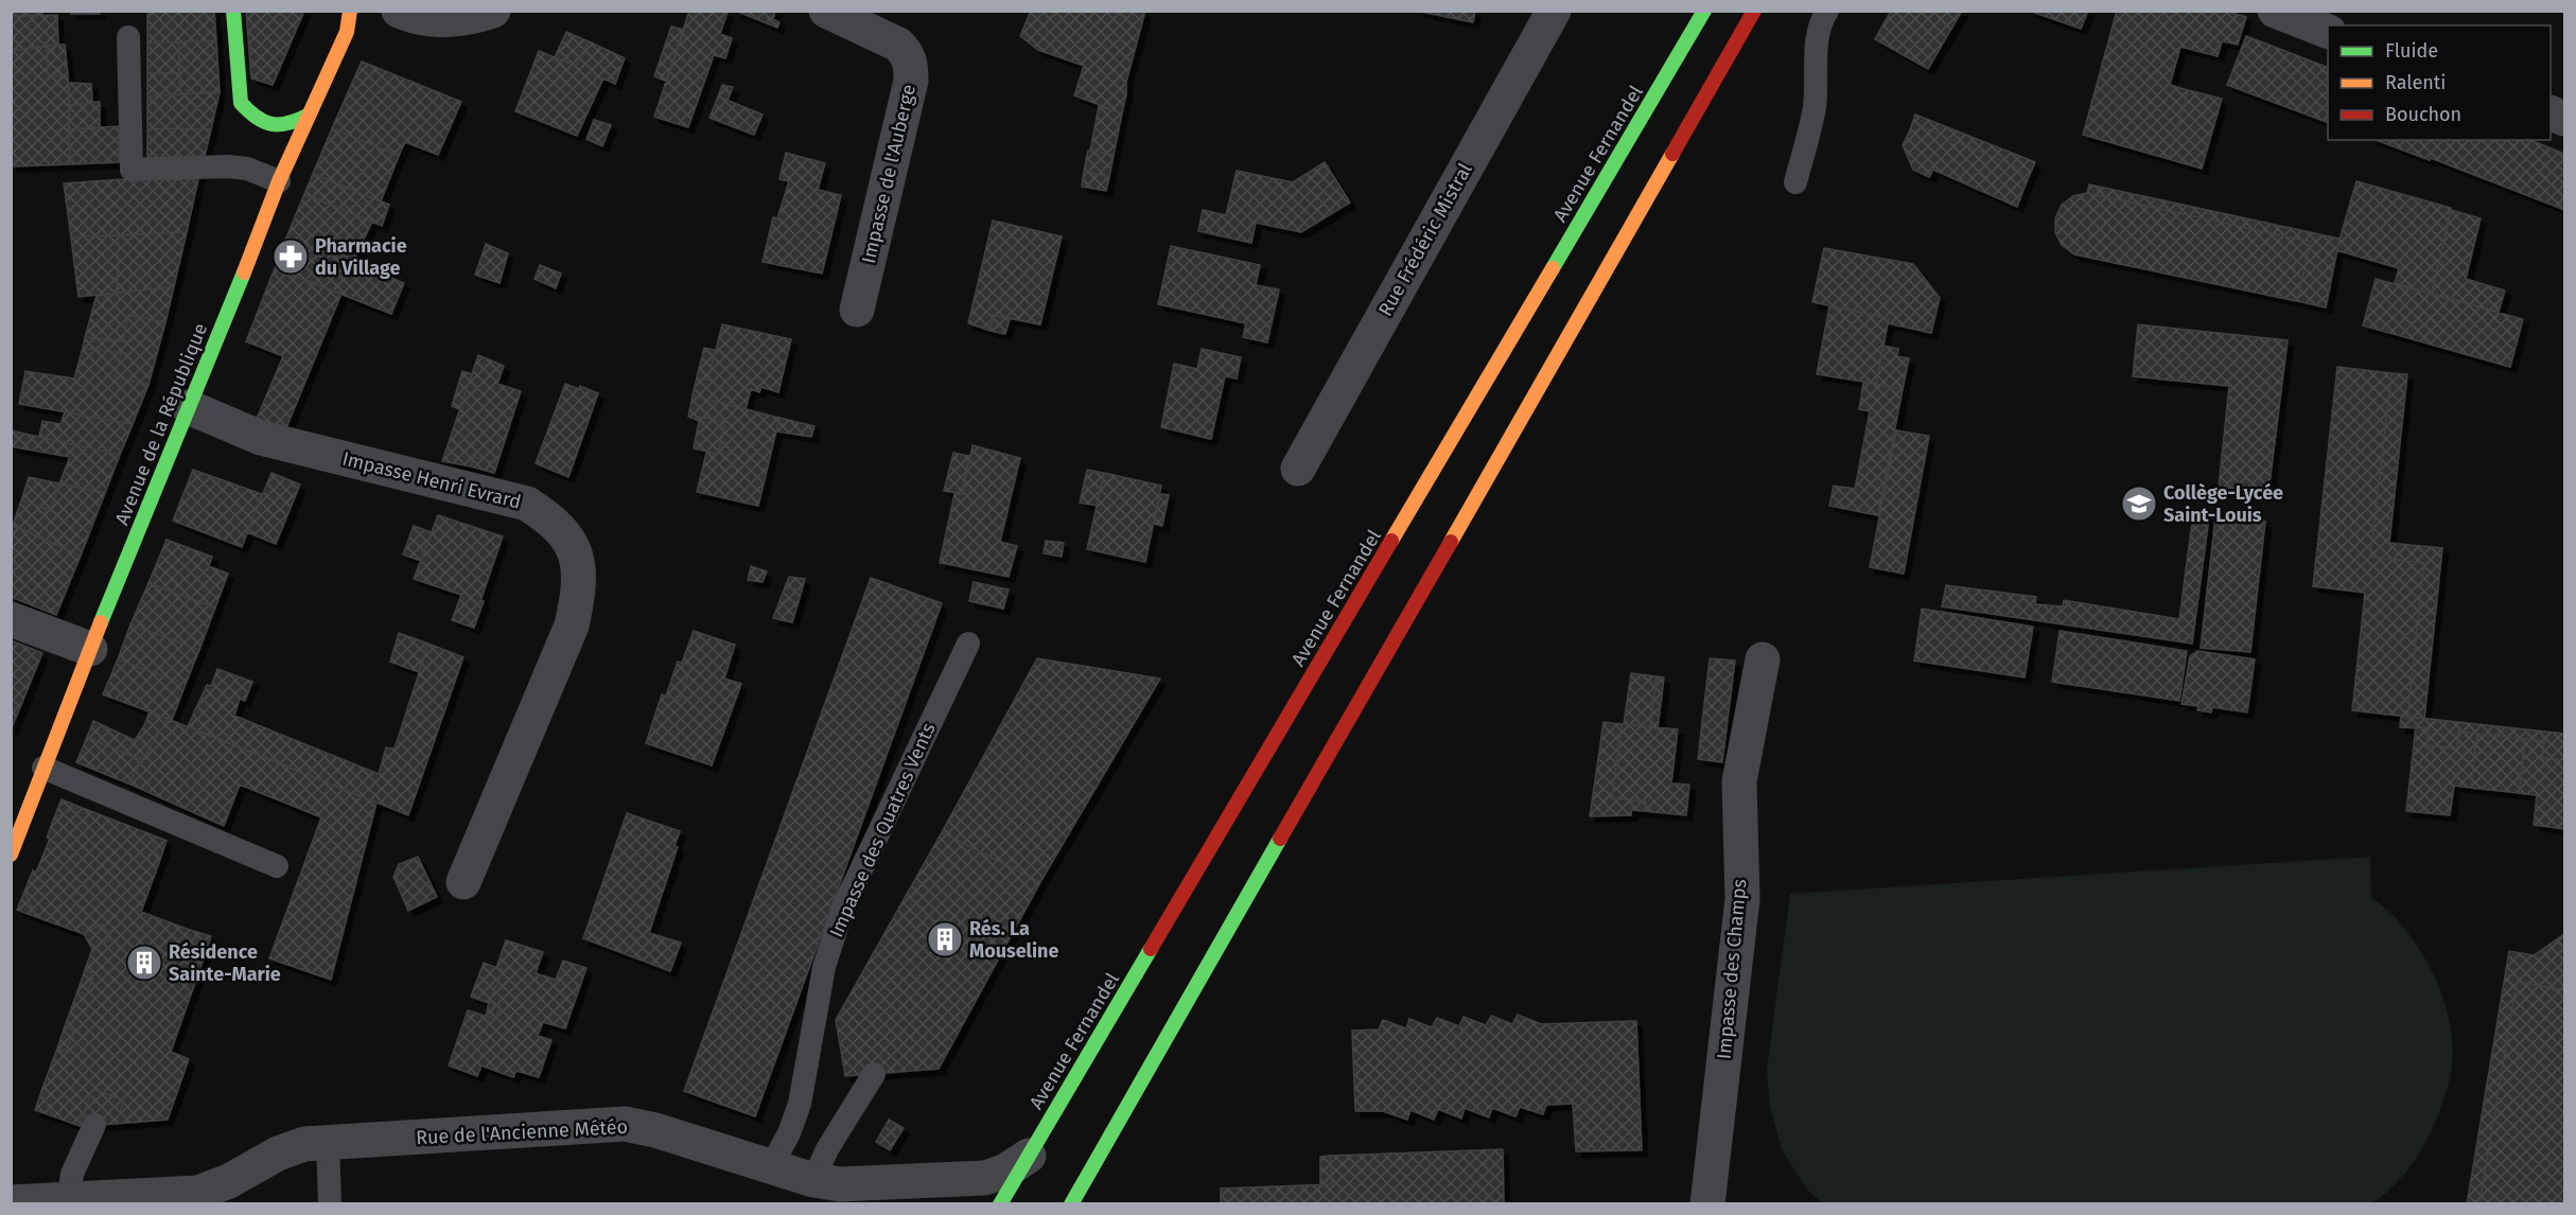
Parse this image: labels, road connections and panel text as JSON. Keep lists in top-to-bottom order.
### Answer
{
  "streets": {
    "main road": ["Avenue Fernandel", "Avenue de la République"],
    "street": [
      "Impasse de l'Auberge",
      "Rue Frédéric Mistral",
      "Impasse Henri Evrard",
      "Impasse des Champs",
      "Rue de l'Ancienne Météo"
    ],
    "lane": ["Impasse des Quatres Vents"]
  },
  "crossings": [
    ["Avenue Fernandel", "Rue de l'Ancienne Météo"],
    ["Avenue de la République", "Impasse Henri Evrard"],
    ["Impasse des Quatres Vents", "Rue de l'Ancienne Météo"]
  ],
  "places": {
    "pharmacy": ["Pharmacie du Village"],
    "school or university": ["Collège-Lycée Saint-Louis"],
    "building": ["Rés. La Mouseline", "Résidence Sainte-Marie"]
  },
  "legend": ["Fluide", "Ralenti", "Bouchon"]
}
